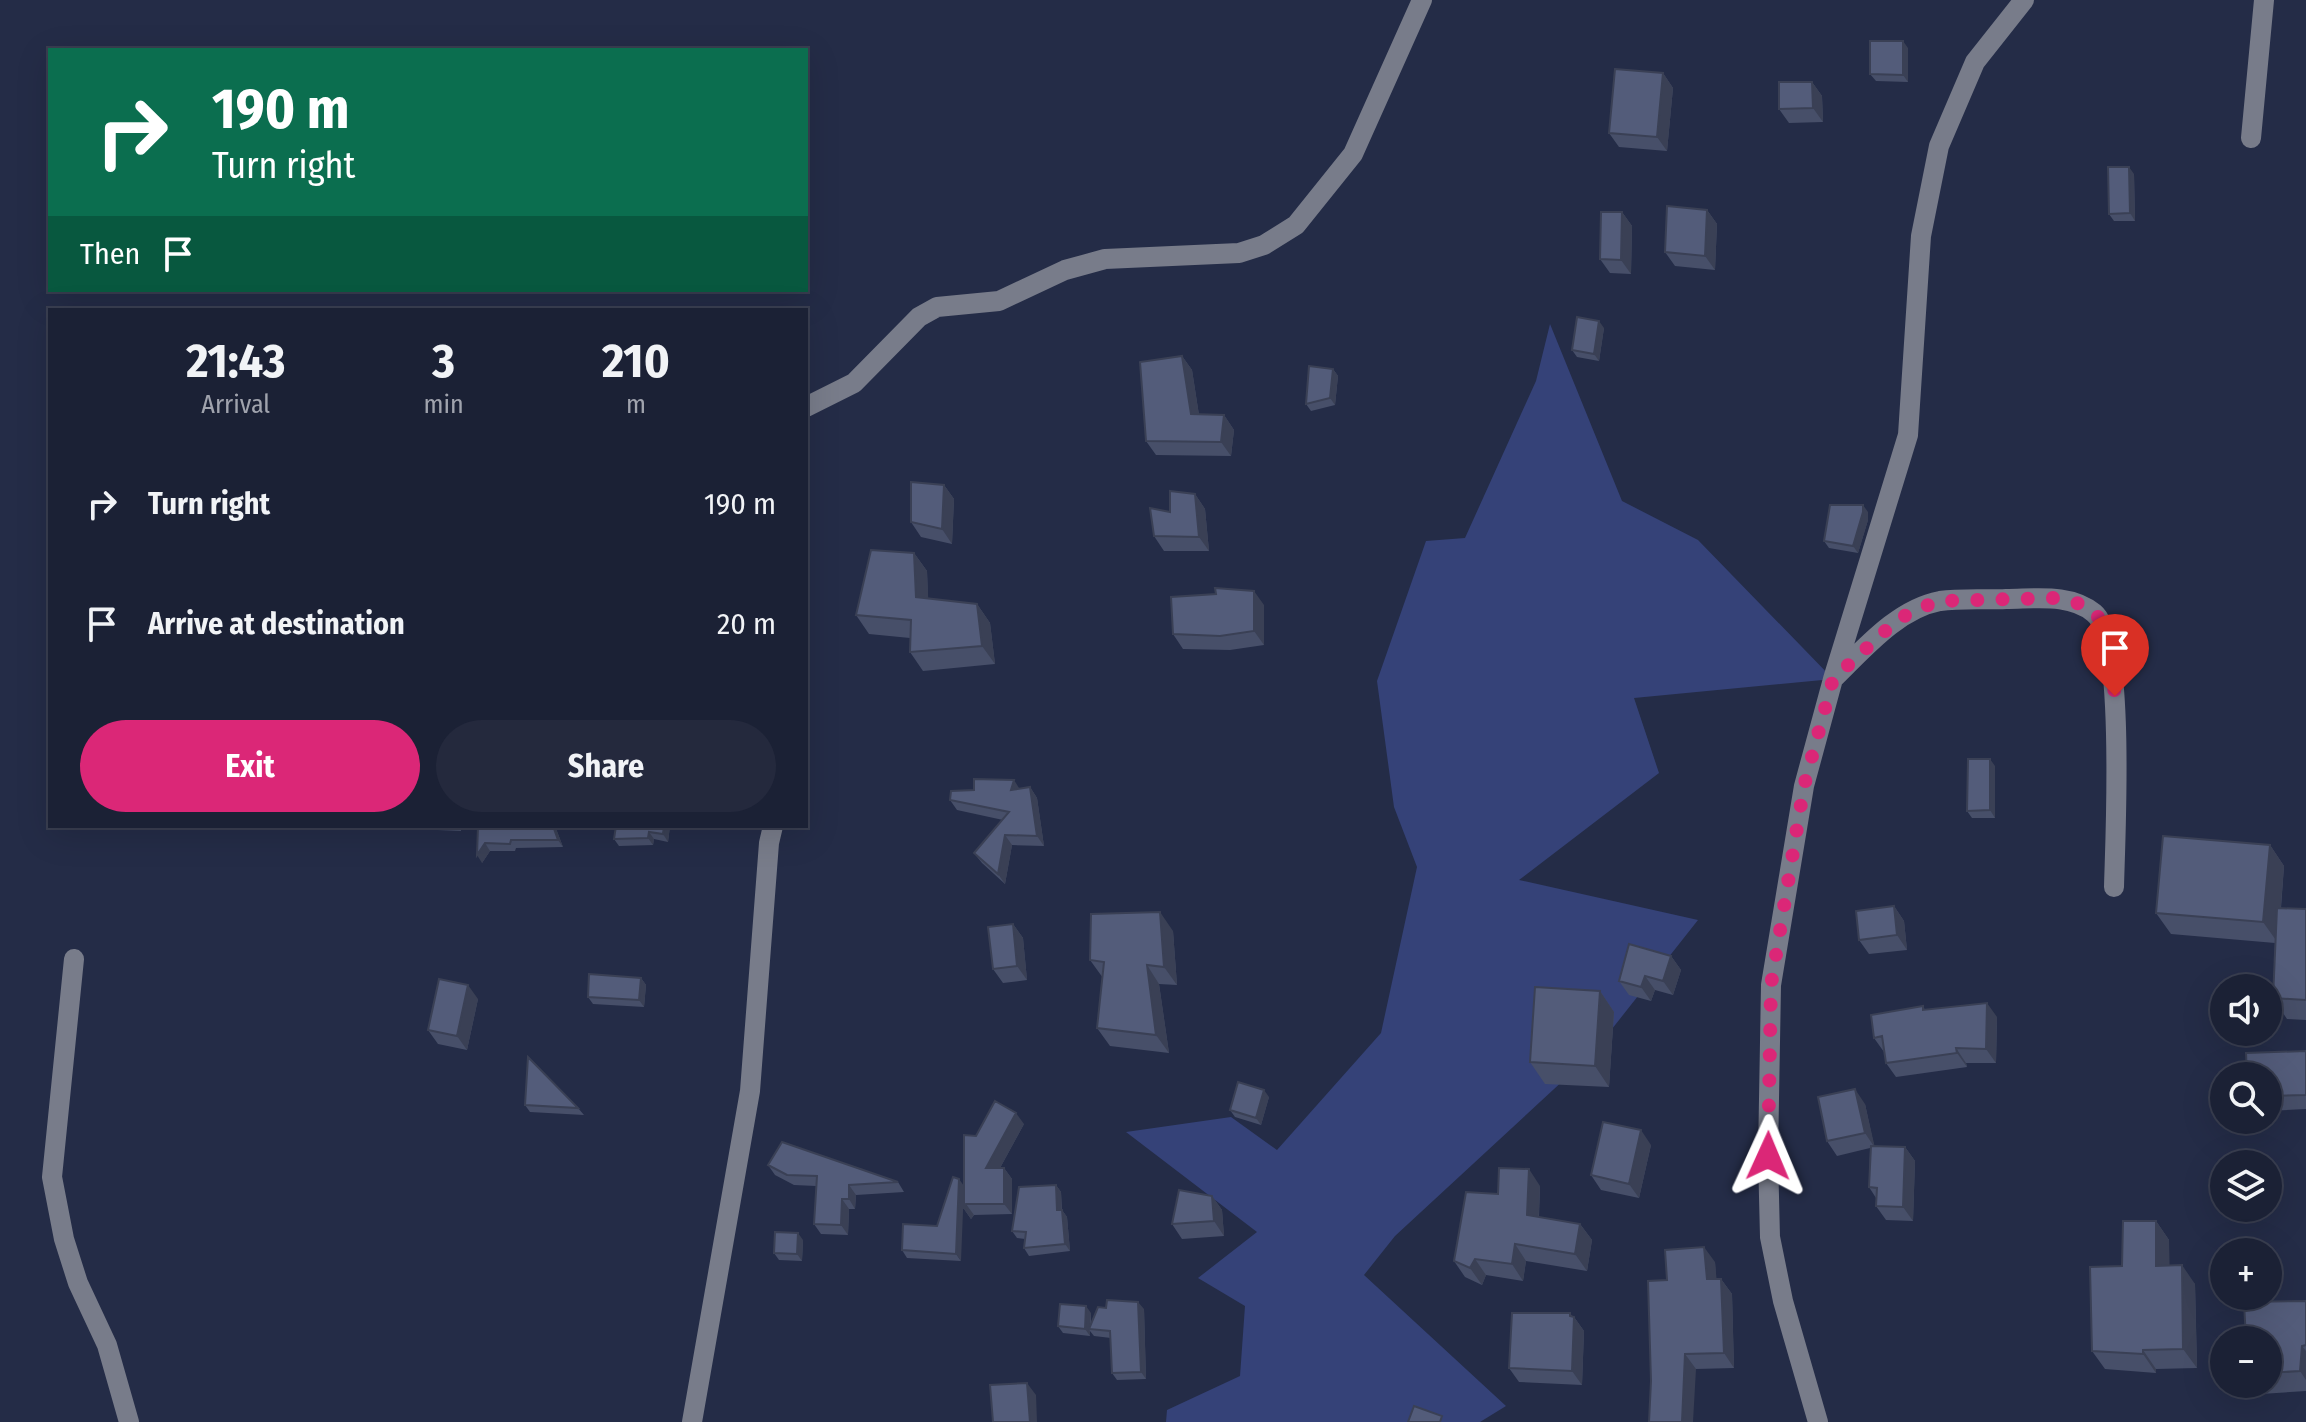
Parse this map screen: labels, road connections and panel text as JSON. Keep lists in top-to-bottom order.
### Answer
{
  "page": {
    "turn": ["190 m", "Turn right"],
    "then": "Then",
    "eta": [
      "21:43",
      "Arrival",
      "3",
      "min",
      "210",
      "m"
    ],
    "list": [
      {
        "name": "Turn right",
        "value": "190 m"
      },
      {
        "name": "Arrive at destination",
        "value": "20 m"
      }
    ],
    "buttons": ["Exit", "Share"],
    "map_buttons": ["+", "−"]
  }
}
